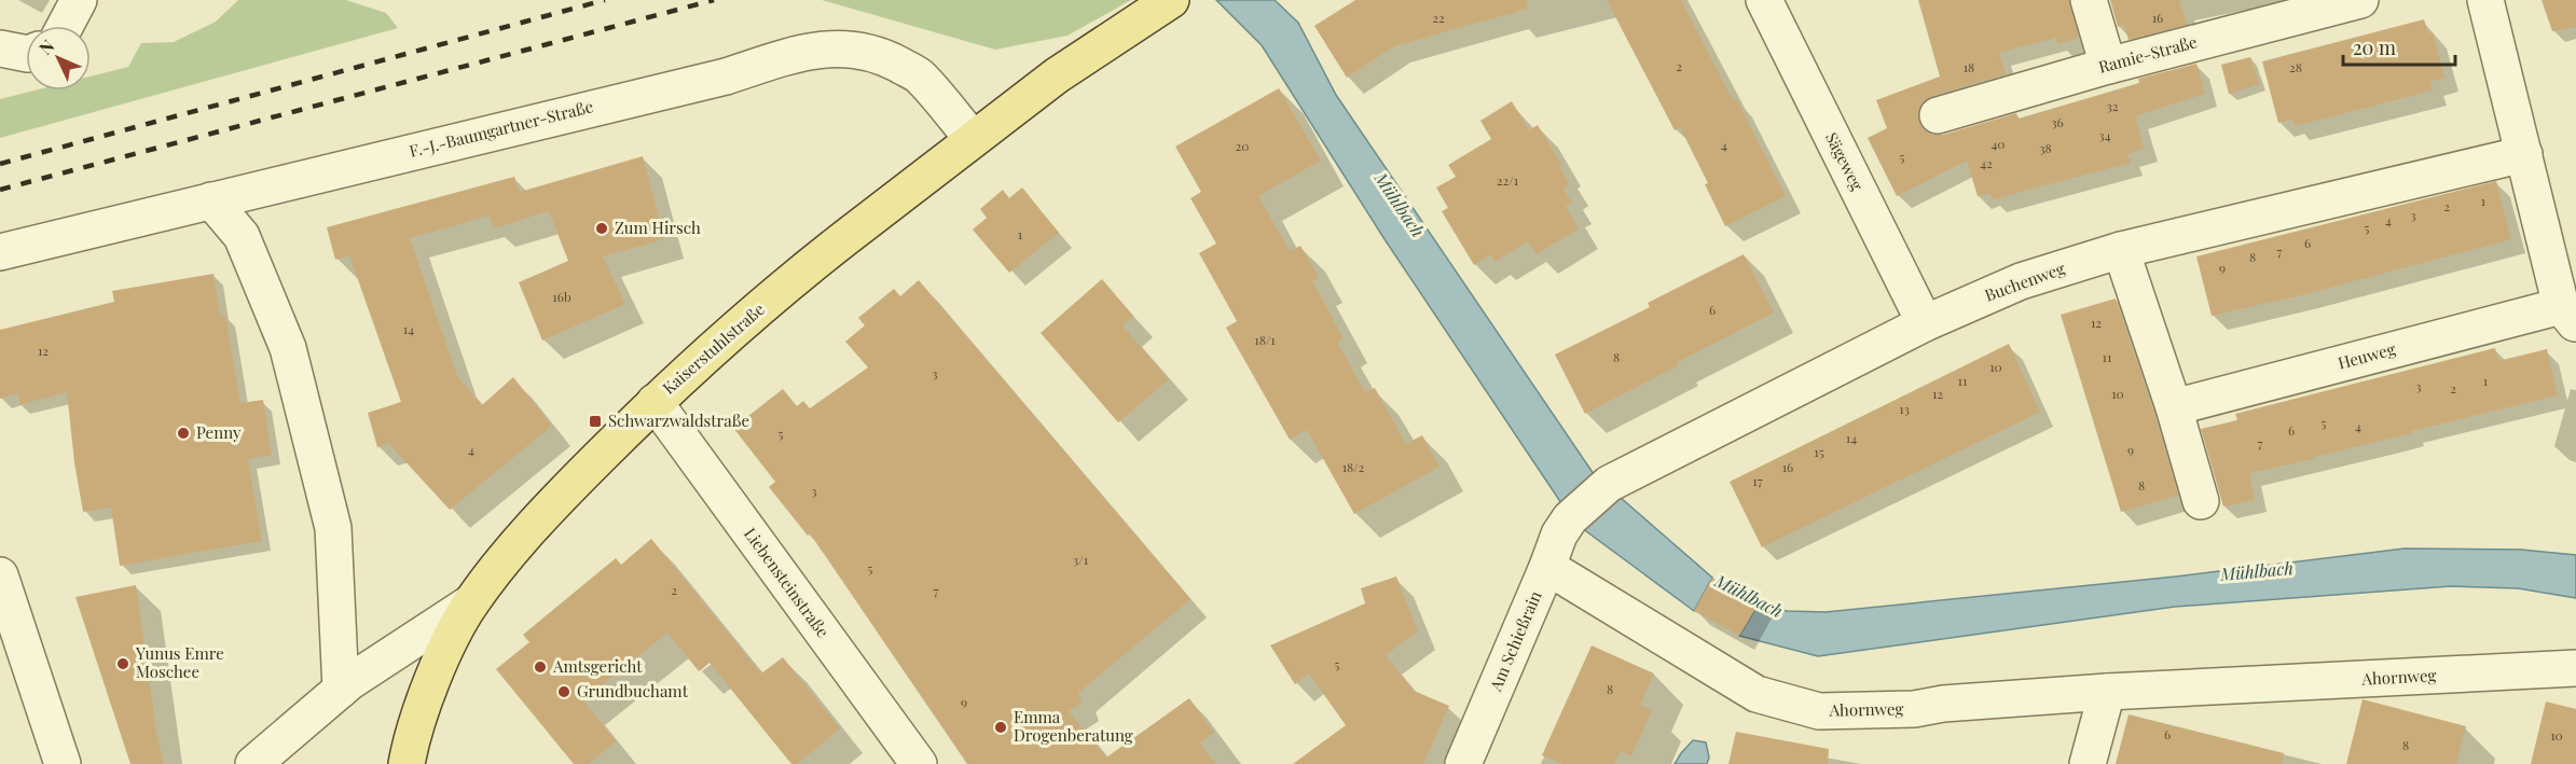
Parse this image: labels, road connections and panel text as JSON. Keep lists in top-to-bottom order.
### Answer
{
  "streets": {
    "main road": ["Kaiserstuhlstraße"],
    "street": [
      "Ramie-Straße",
      "F.-J.-Baumgartner-Straße",
      "Sägeweg",
      "Buchenweg",
      "Heuweg",
      "Liebensteinstraße",
      "Am Schießrain",
      "Ahornweg"
    ]
  },
  "crossings": [
    ["F.-J.-Baumgartner-Straße", "Kaiserstuhlstraße"],
    ["Sägeweg", "Buchenweg"],
    ["Buchenweg", "Am Schießrain"],
    ["Kaiserstuhlstraße", "Liebensteinstraße"],
    ["Am Schießrain", "Ahornweg"]
  ],
  "water": ["Mühlbach"],
  "places": {
    "other": [
      "Zum Hirsch",
      "Penny",
      "Yunus Emre Moschee",
      "Amtsgericht",
      "Grundbuchamt",
      "Emma Drogenberatung"
    ],
    "transit": ["Schwarzwaldstraße"]
  },
  "house_numbers": [
    "22",
    "16",
    "2",
    "18",
    "28",
    "32",
    "36",
    "34",
    "40",
    "4",
    "20",
    "38",
    "5",
    "42",
    "22/1",
    "1",
    "2",
    "3",
    "4",
    "5",
    "1",
    "6",
    "7",
    "8",
    "9",
    "16b",
    "6",
    "12",
    "14",
    "18/1",
    "12",
    "8",
    "11",
    "10",
    "3",
    "11",
    "1",
    "3",
    "2",
    "12",
    "10",
    "13",
    "5",
    "4",
    "6",
    "5",
    "14",
    "7",
    "4",
    "9",
    "15",
    "18/2",
    "16",
    "17",
    "8",
    "3",
    "3/1",
    "5",
    "2",
    "7",
    "5",
    "8",
    "9",
    "6",
    "10",
    "8"
  ],
  "scale_bar": "20 m",
  "north": "top left"
}
